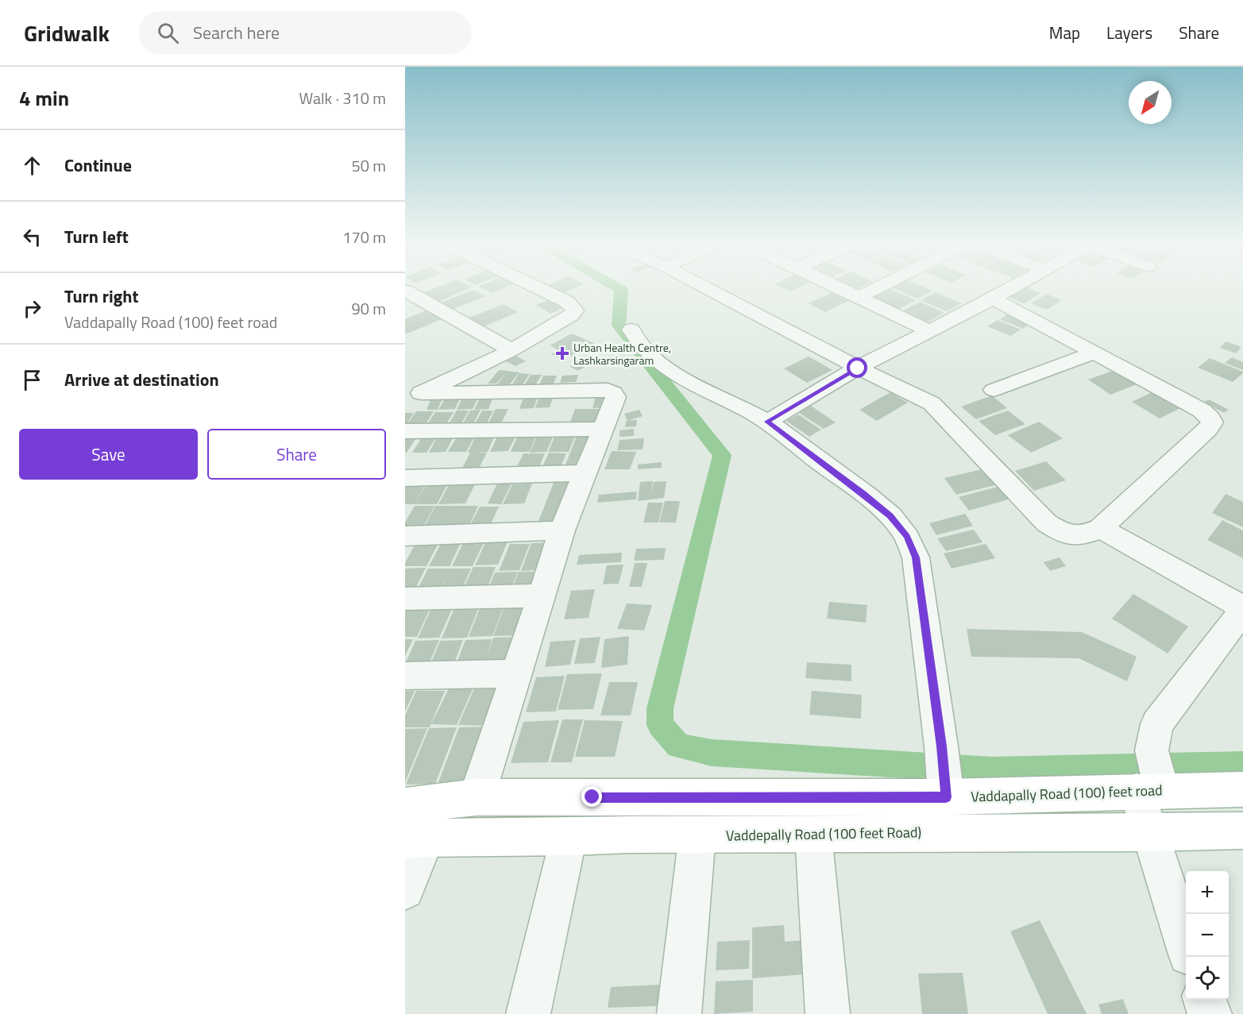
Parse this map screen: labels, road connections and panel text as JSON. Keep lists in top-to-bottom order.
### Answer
{
  "streets": {
    "main road": ["Vaddapally Road (100) feet road", "Vaddepally Road (100 feet Road)"]
  },
  "places": {
    "health": ["Urban Health Centre, Lashkarsingaram"]
  },
  "north": "bottom left",
  "page": {
    "header": "Gridwalk",
    "search": "Search here",
    "nav": ["Map", "Layers", "Share"],
    "heading": ["4 min", "Walk · 310 m"],
    "list": [
      ["Continue", "50 m"],
      ["Turn left", "170 m"],
      ["Turn right", "Vaddapally Road (100) feet road", "90 m"],
      "Arrive at destination"
    ],
    "buttons": ["Save", "Share"],
    "map_buttons": ["+", "−"]
  }
}
